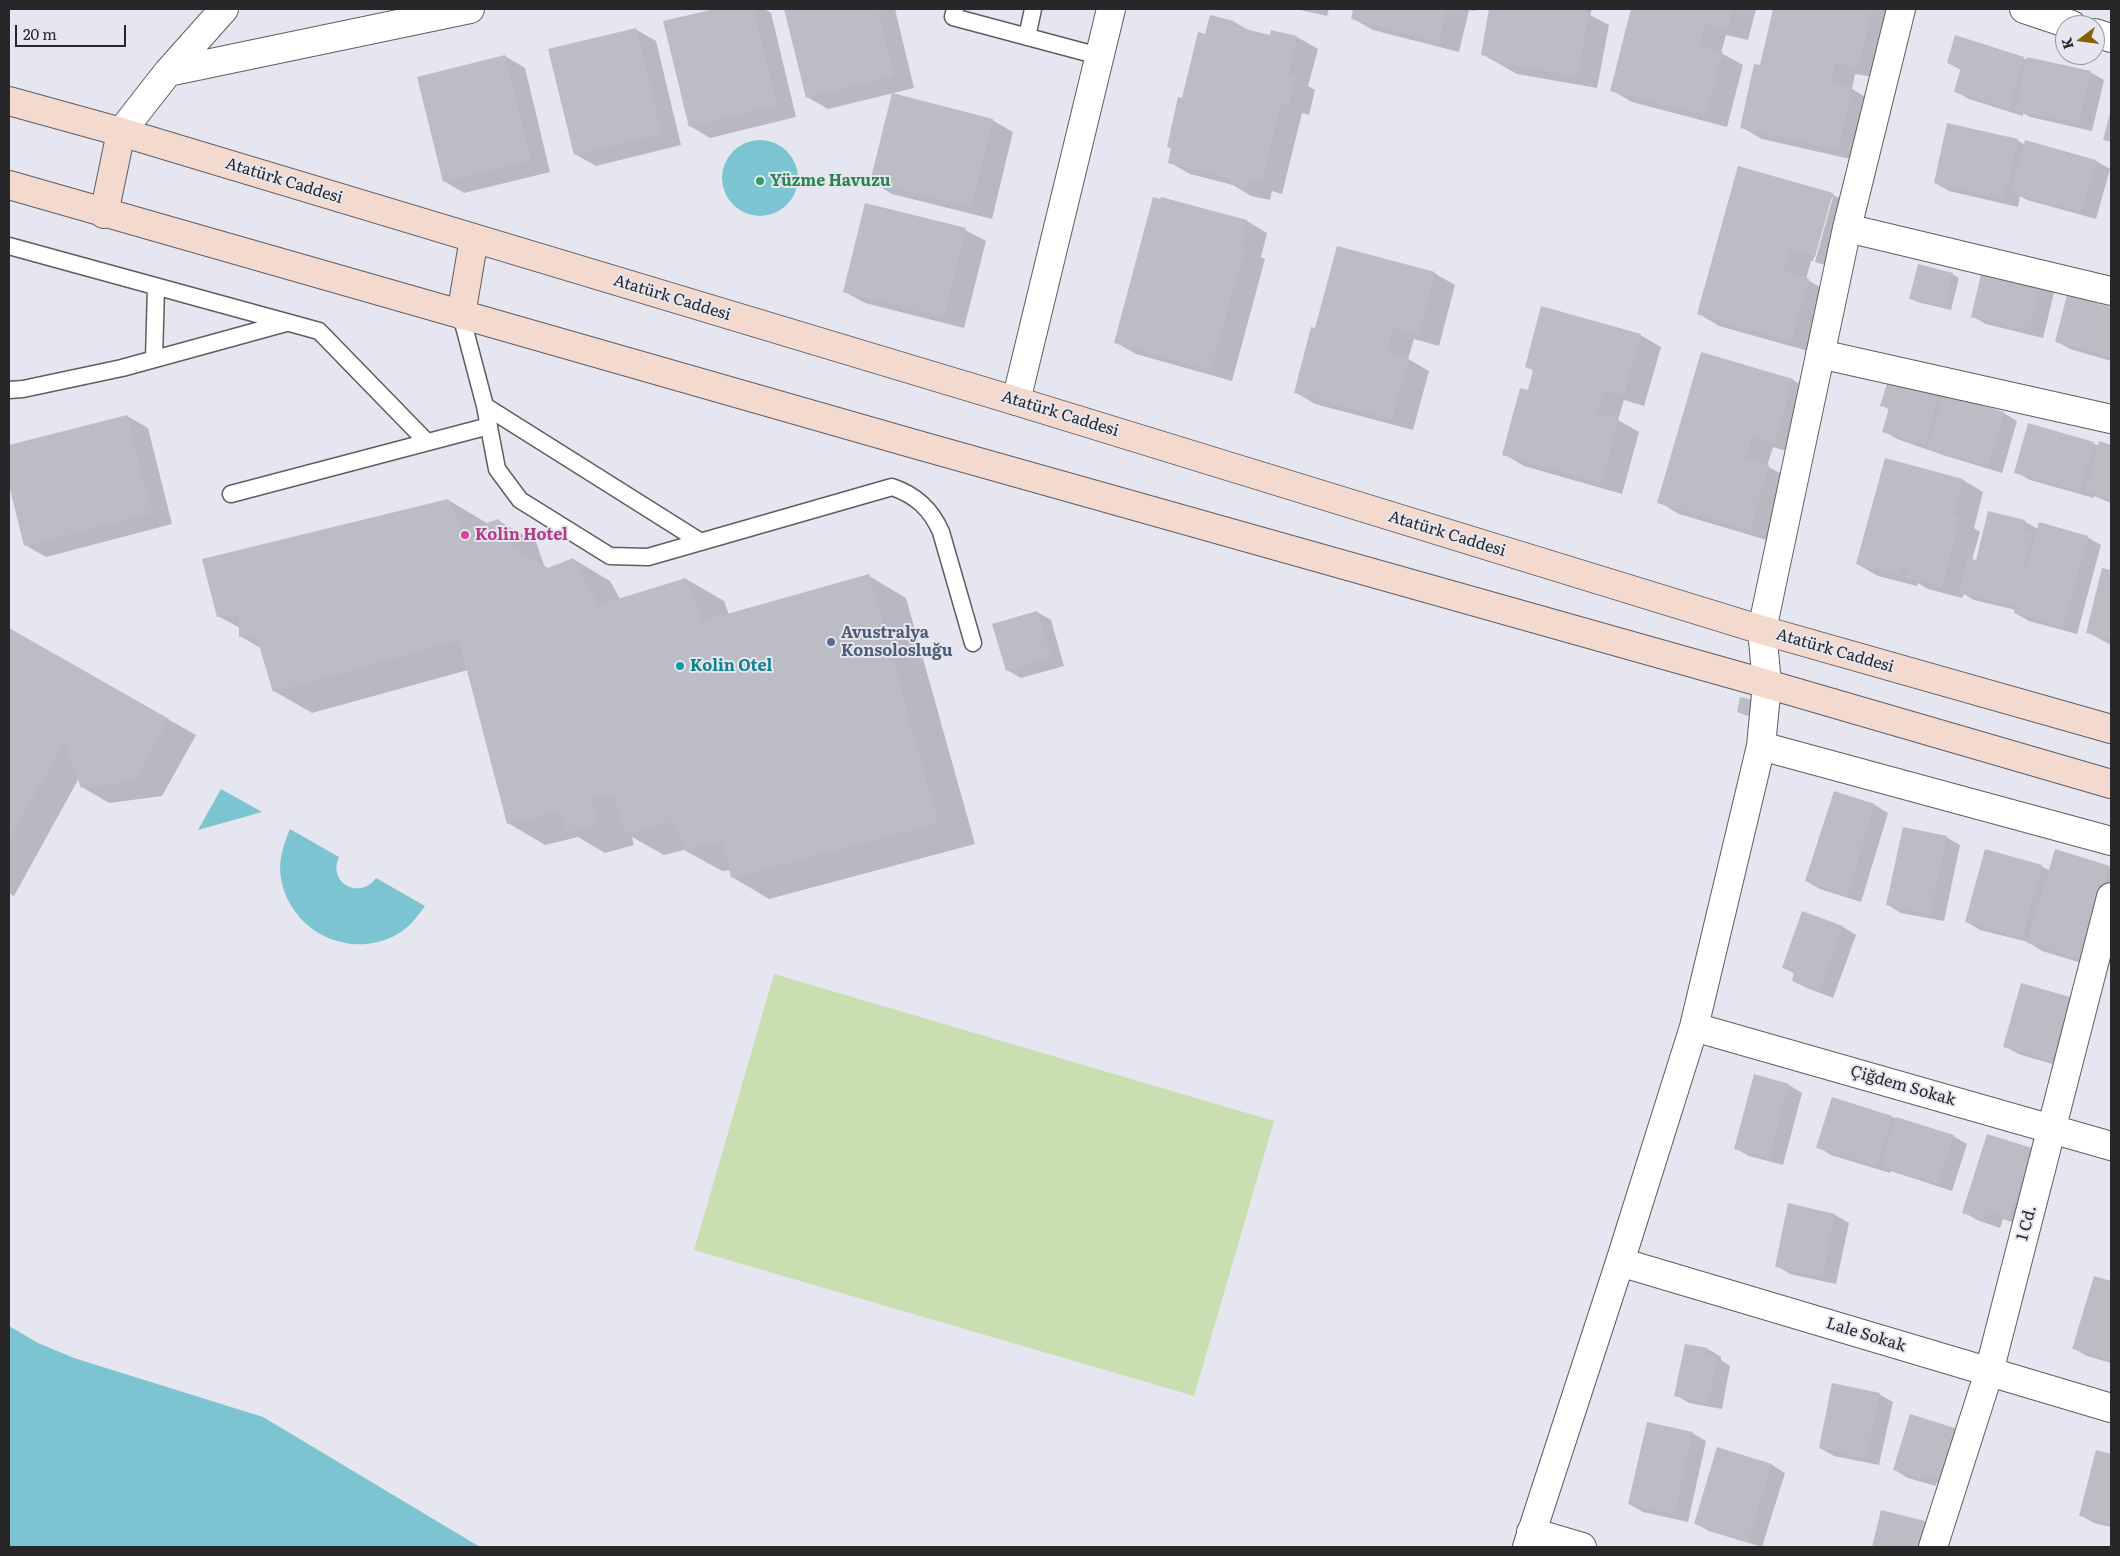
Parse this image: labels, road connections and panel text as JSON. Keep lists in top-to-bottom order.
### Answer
{
  "streets": {
    "main road": ["Atatürk Caddesi"],
    "street": ["Çiğdem Sokak", "1 Cd.", "Lale Sokak"]
  },
  "crossings": [
    ["Çiğdem Sokak", "1 Cd."],
    ["1 Cd.", "Lale Sokak"]
  ],
  "places": [
    "Yüzme Havuzu",
    "Kolin Hotel",
    "Avustralya Konsolosluğu",
    "Kolin Otel"
  ],
  "scale_bar": "20 m",
  "north": "left"
}
